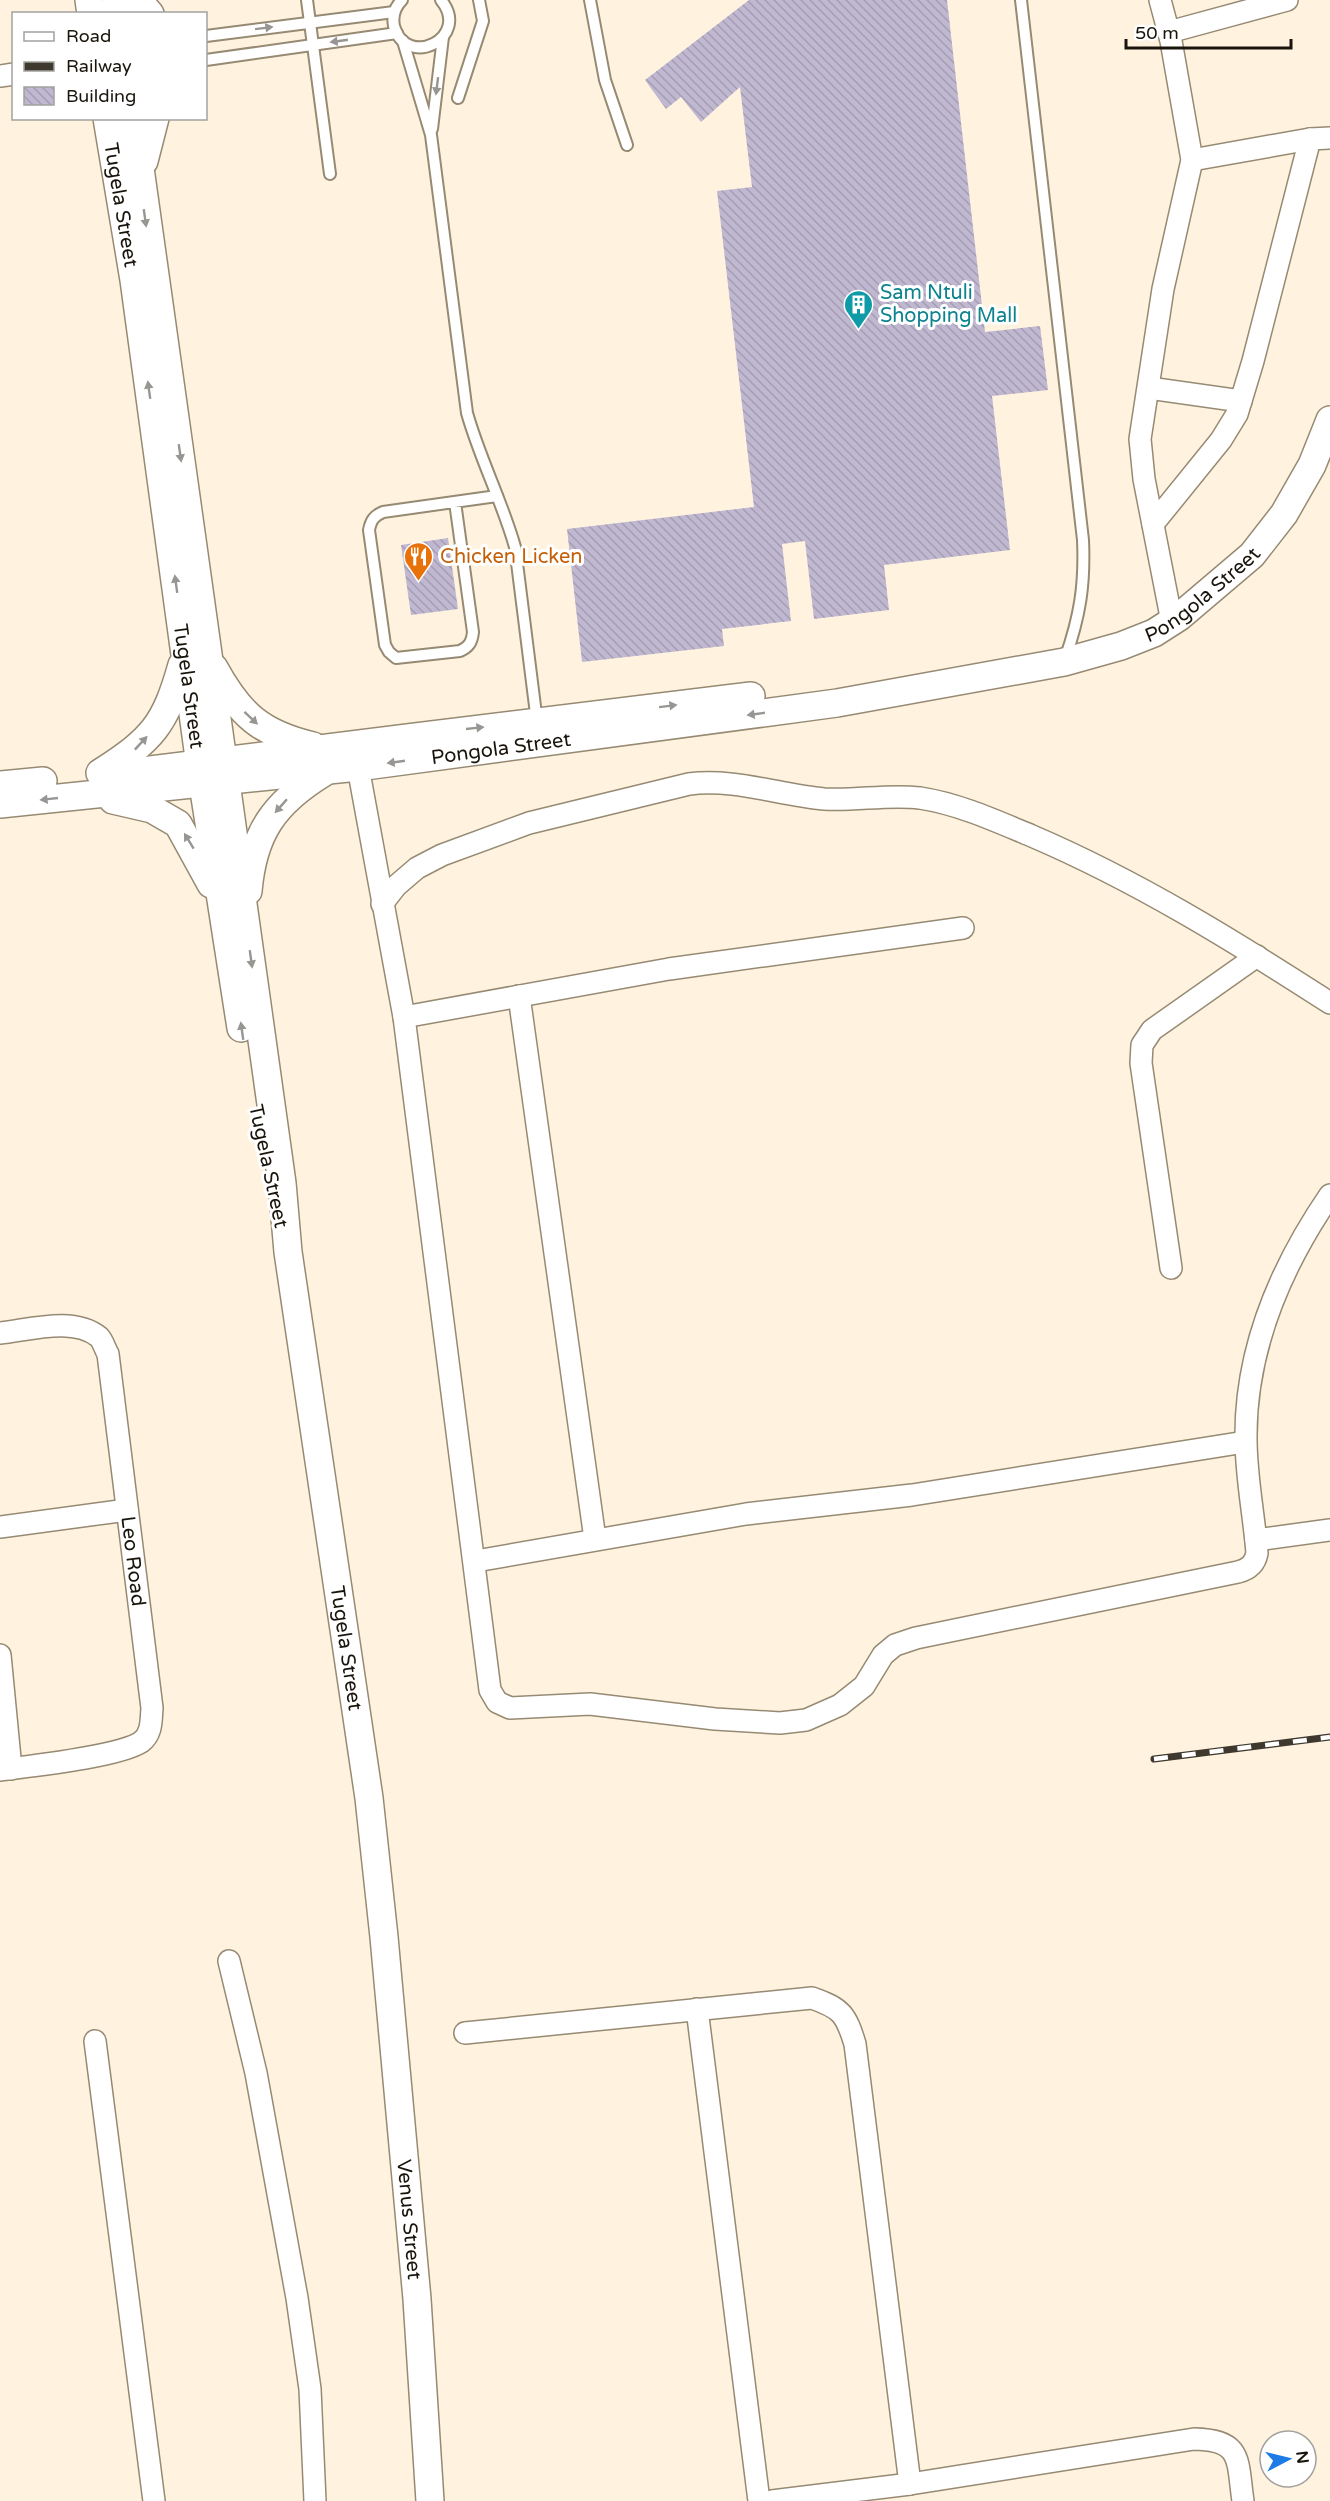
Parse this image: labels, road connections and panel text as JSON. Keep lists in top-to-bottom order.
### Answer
{
  "streets": {
    "street": [
      "Tugela Street",
      "Pongola Street",
      "Leo Road",
      "Venus Street"
    ]
  },
  "crossings": [
    ["Tugela Street", "Pongola Street"],
    ["Tugela Street", "Venus Street"]
  ],
  "places": {
    "building": ["Sam Ntuli Shopping Mall"],
    "restaurant": ["Chicken Licken"]
  },
  "legend": ["Road", "Railway", "Building"],
  "scale_bar": "50 m",
  "north": "right"
}
